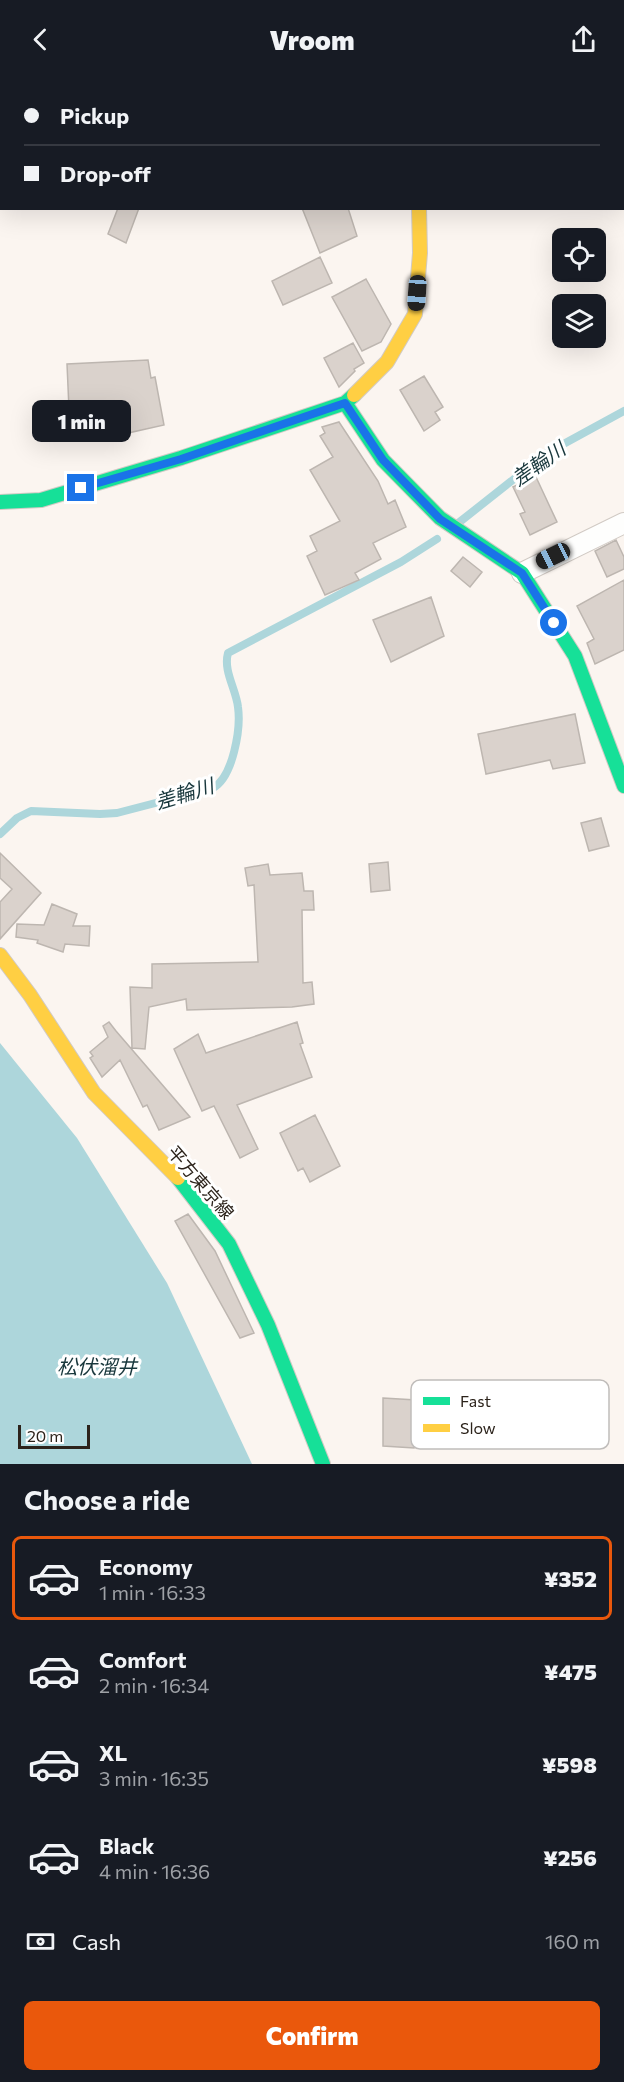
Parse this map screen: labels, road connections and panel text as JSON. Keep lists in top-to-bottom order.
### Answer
{
  "streets": {
    "street": ["平方東京線"]
  },
  "water": ["差輪川", "松伏溜井"],
  "legend": ["Fast", "Slow"],
  "scale_bar": "20 m",
  "page": {
    "header": "Vroom",
    "banner": ["Pickup", "Drop-off"],
    "bubble": "1 min",
    "scale": "20 m",
    "heading": "Choose a ride",
    "list": [
      {
        "name": "Economy",
        "note": "1 min · 16:33",
        "value": "¥352"
      },
      {
        "name": "Comfort",
        "note": "2 min · 16:34",
        "value": "¥475"
      },
      {
        "name": "XL",
        "note": "3 min · 16:35",
        "value": "¥598"
      },
      {
        "name": "Black",
        "note": "4 min · 16:36",
        "value": "¥256"
      }
    ],
    "pay": ["Cash", "160 m"],
    "buttons": "Confirm"
  }
}
